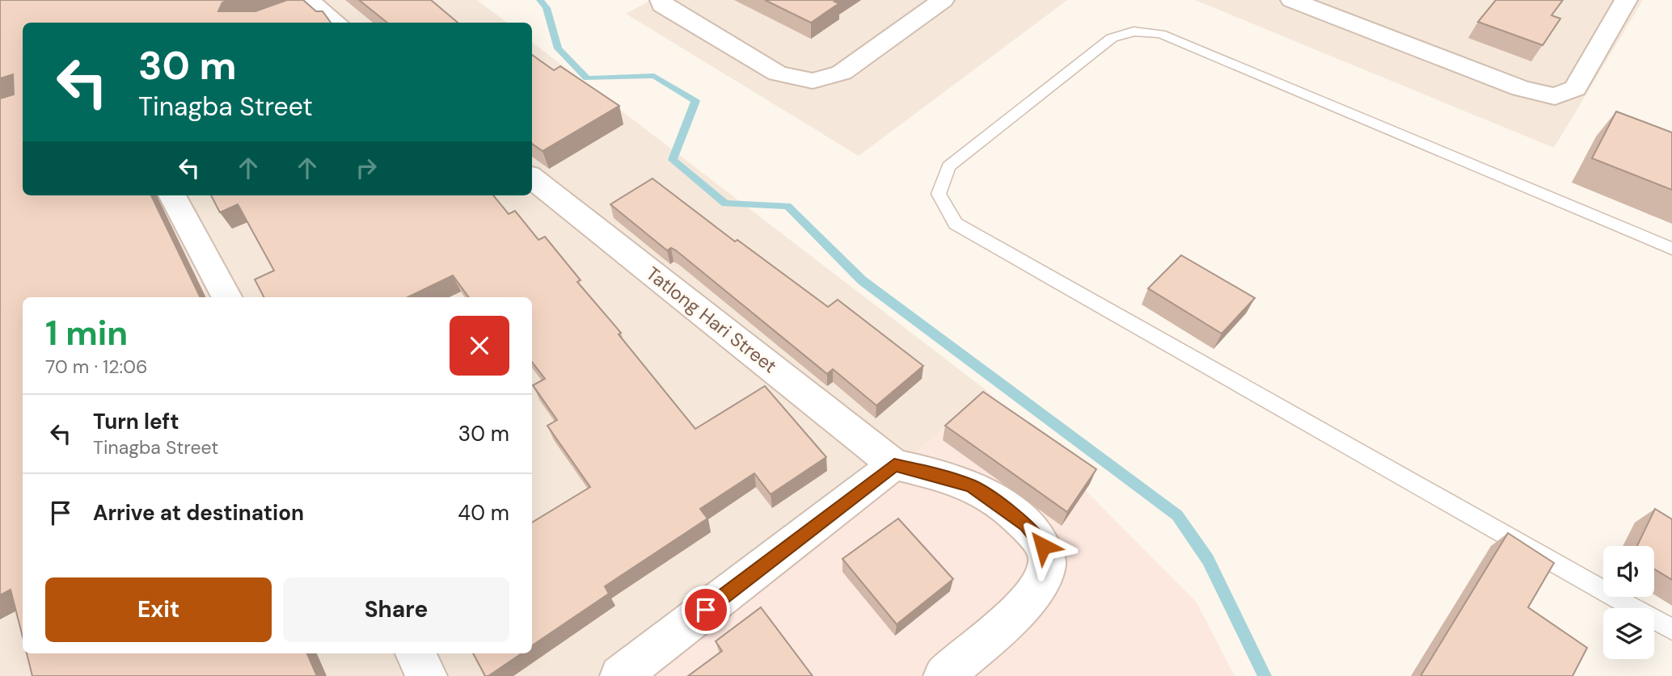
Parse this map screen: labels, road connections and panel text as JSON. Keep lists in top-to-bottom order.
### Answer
{
  "streets": {
    "street": ["Tatlong Hari Street"]
  },
  "page": {
    "turn": ["30 m", "Tinagba Street"],
    "heading": ["1 min", "70 m · 12:06"],
    "list": [
      {
        "name": "Turn left",
        "note": "Tinagba Street",
        "value": "30 m"
      },
      {
        "name": "Arrive at destination",
        "value": "40 m"
      }
    ],
    "buttons": ["Exit", "Share"]
  }
}
